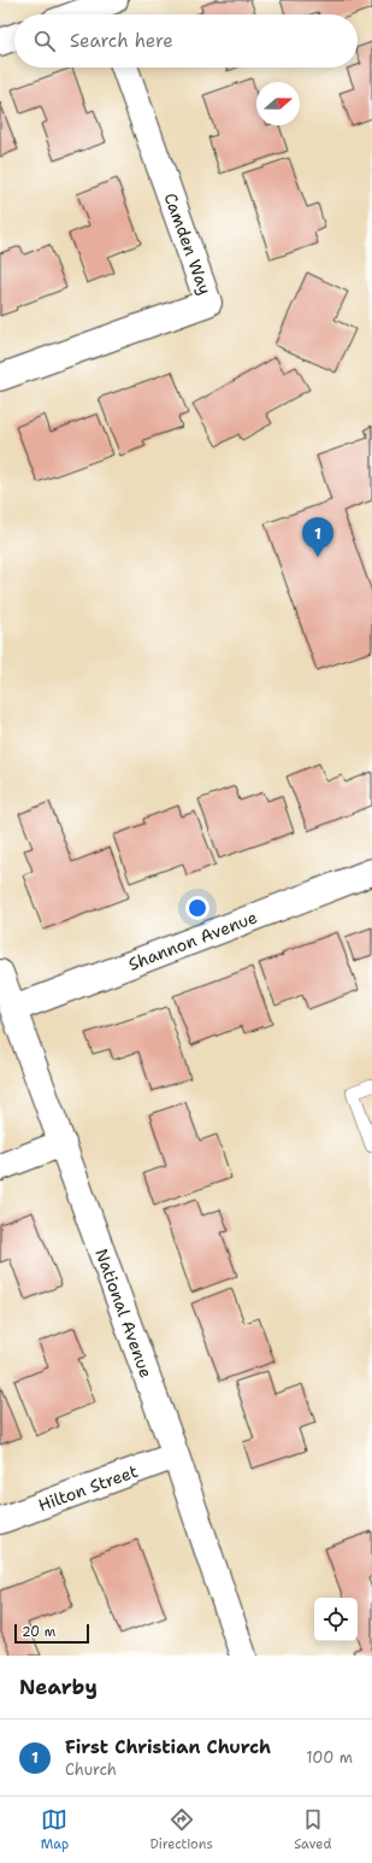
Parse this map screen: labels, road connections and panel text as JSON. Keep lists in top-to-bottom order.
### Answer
{
  "streets": {
    "street": [
      "Camden Way",
      "Shannon Avenue",
      "National Avenue",
      "Hilton Street"
    ]
  },
  "crossings": [
    ["Shannon Avenue", "National Avenue"],
    ["National Avenue", "Hilton Street"]
  ],
  "scale_bar": "20 m",
  "north": "right",
  "page": {
    "search": "Search here",
    "pins": "1",
    "scale": "20 m",
    "heading": "Nearby",
    "list": [
      {
        "mark": "1",
        "name": "First Christian Church",
        "note": "Church",
        "value": "100 m"
      }
    ],
    "nav": ["Map", "Directions", "Saved"]
  }
}
